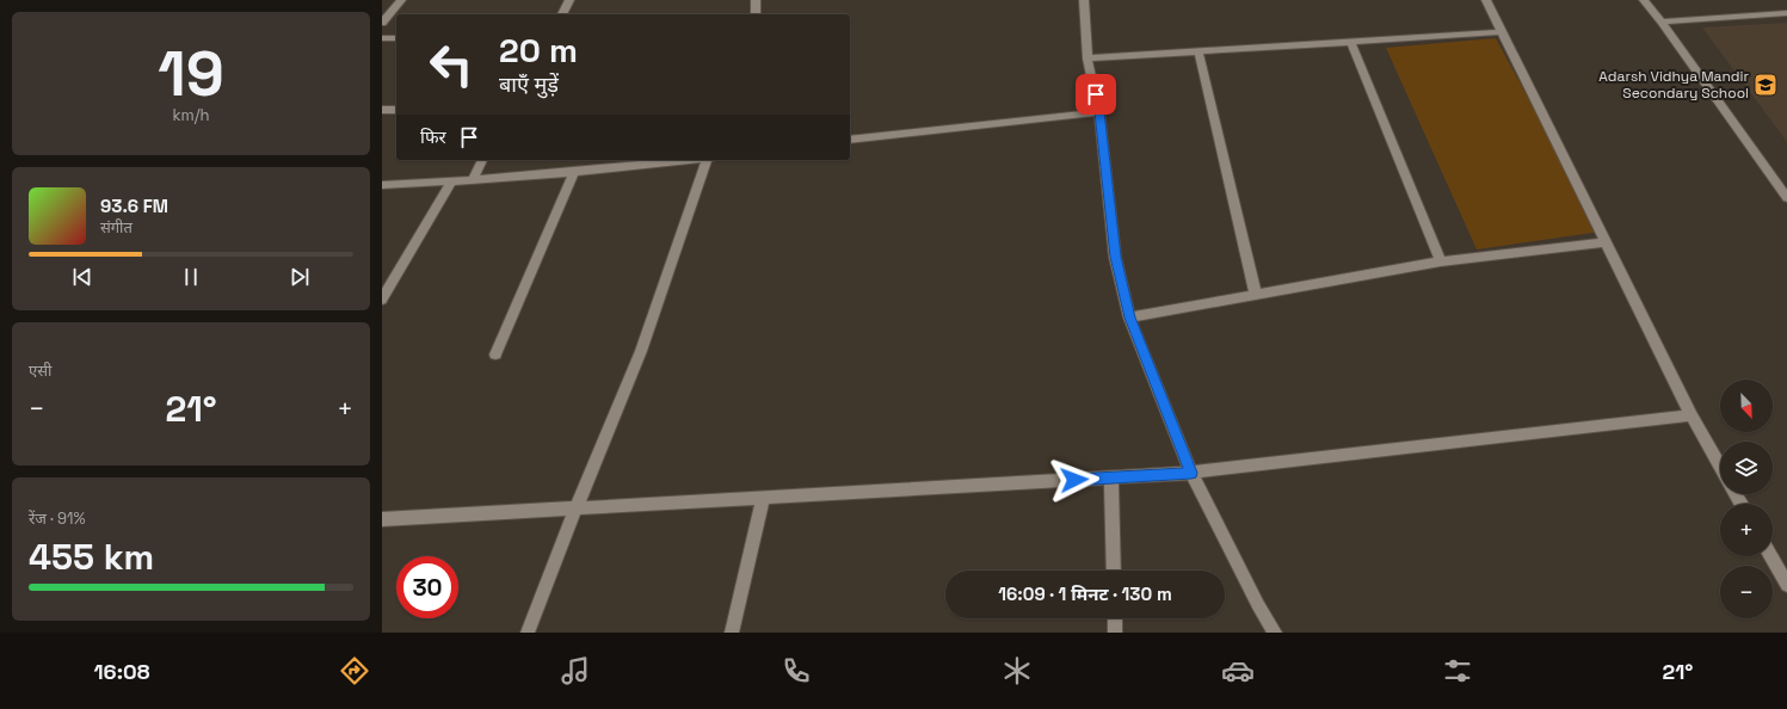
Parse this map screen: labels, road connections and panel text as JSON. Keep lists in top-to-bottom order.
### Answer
{
  "places": {
    "school or university": ["Adarsh Vidhya Mandir Secondary School"]
  },
  "north": "bottom right",
  "page": {
    "tile": [
      ["19", "km/h"],
      "एसी",
      ["रेंज · 91%", "455 km"]
    ],
    "turn": ["20 m", "बाएँ मुड़ें"],
    "then": "फिर",
    "song": ["93.6 FM", "संगीत"],
    "map_buttons": ["+", "−"],
    "heat": ["−", "21°", "+"],
    "limit": "30",
    "trip": "16:09 · 1 मिनट · 130 m",
    "tabs": ["16:08", "21°"]
  }
}
